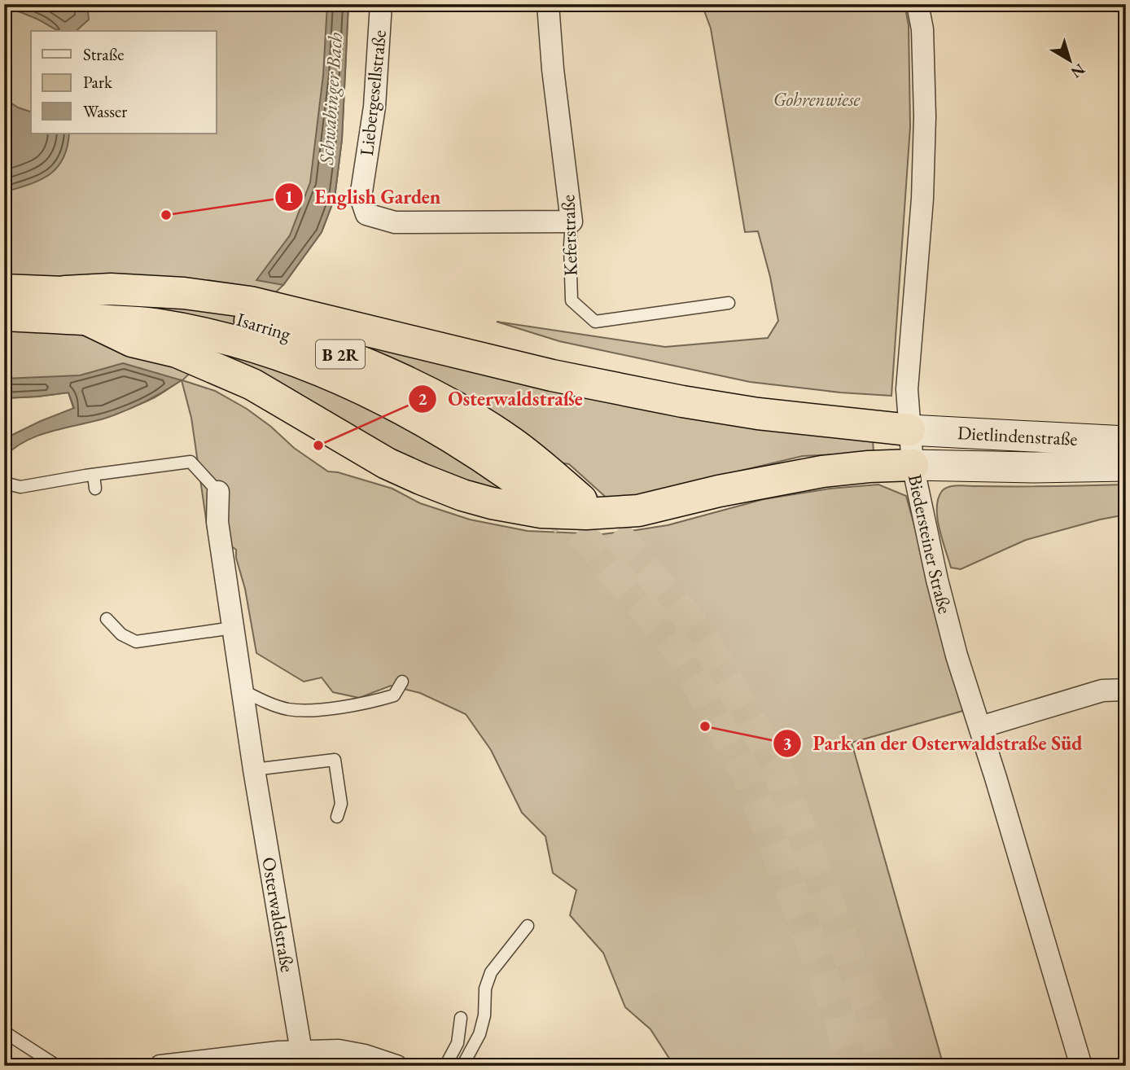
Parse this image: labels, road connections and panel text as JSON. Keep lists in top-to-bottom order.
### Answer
{
  "streets": {
    "highway": ["Isarring", "B 2R"],
    "main road": ["Dietlindenstraße"],
    "street": [
      "Liebergesellstraße",
      "Keferstraße",
      "Biedersteiner Straße",
      "Osterwaldstraße"
    ]
  },
  "crossings": [
    ["Liebergesellstraße", "Keferstraße"],
    ["Dietlindenstraße", "Biedersteiner Straße"]
  ],
  "water": ["Schwabinger Bach"],
  "parks": ["Gohrenwiese"],
  "places": ["English Garden", "Osterwaldstraße", "Park an der Osterwaldstraße Süd"],
  "legend": ["Straße", "Park", "Wasser"],
  "north": "bottom right"
}
